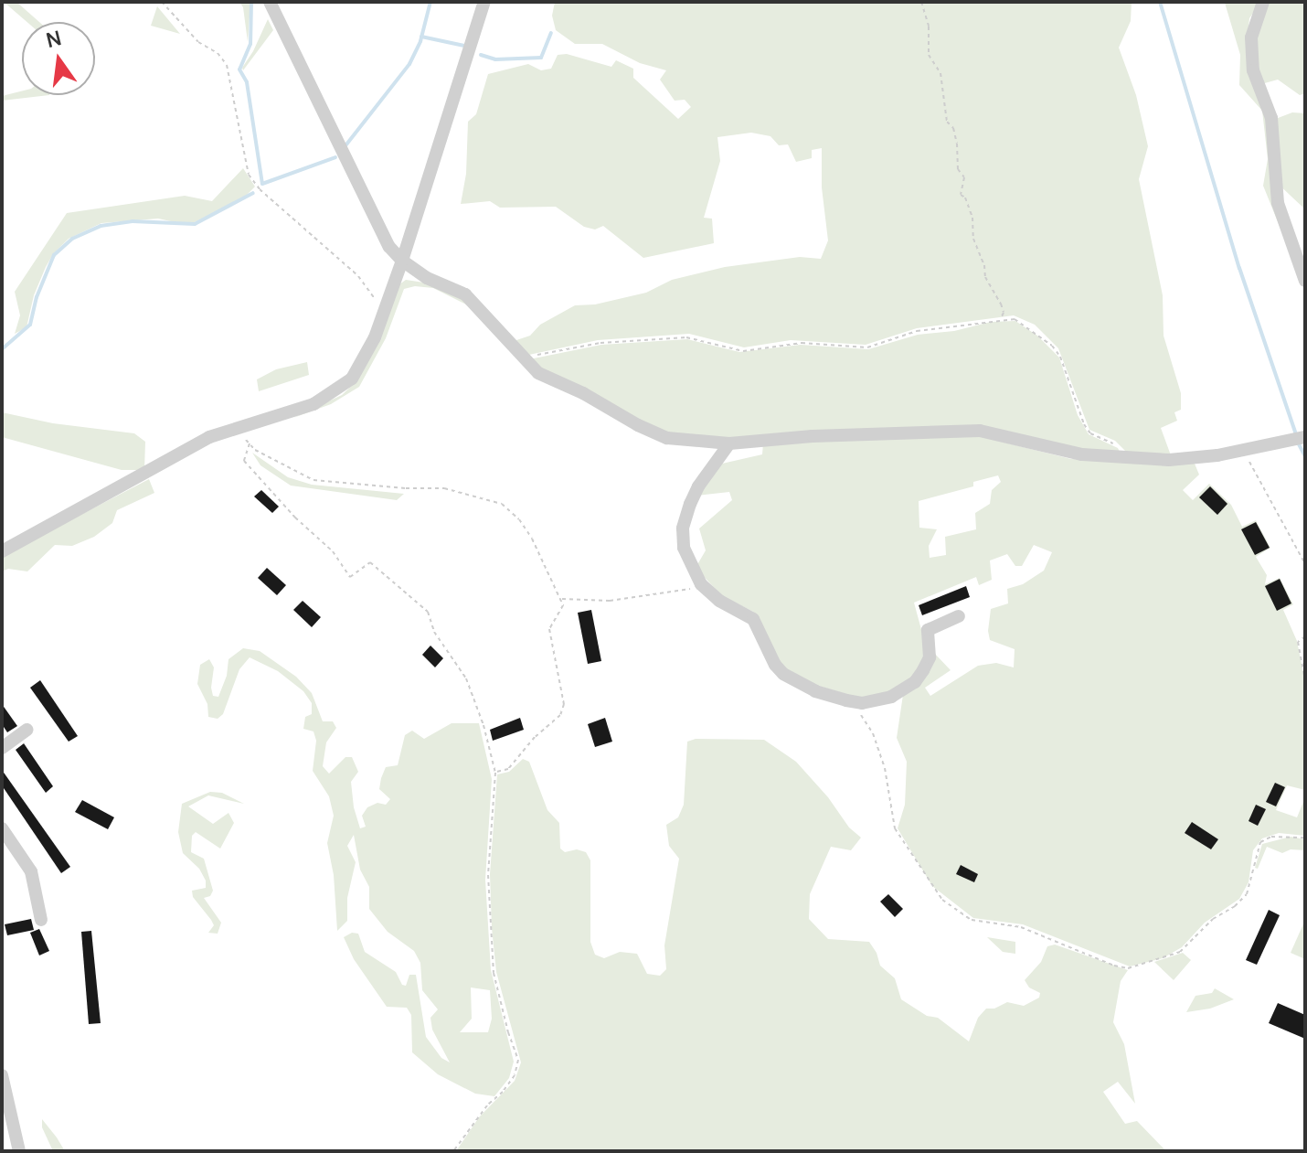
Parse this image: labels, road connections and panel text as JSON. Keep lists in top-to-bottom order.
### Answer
{
  "north": "top"
}
